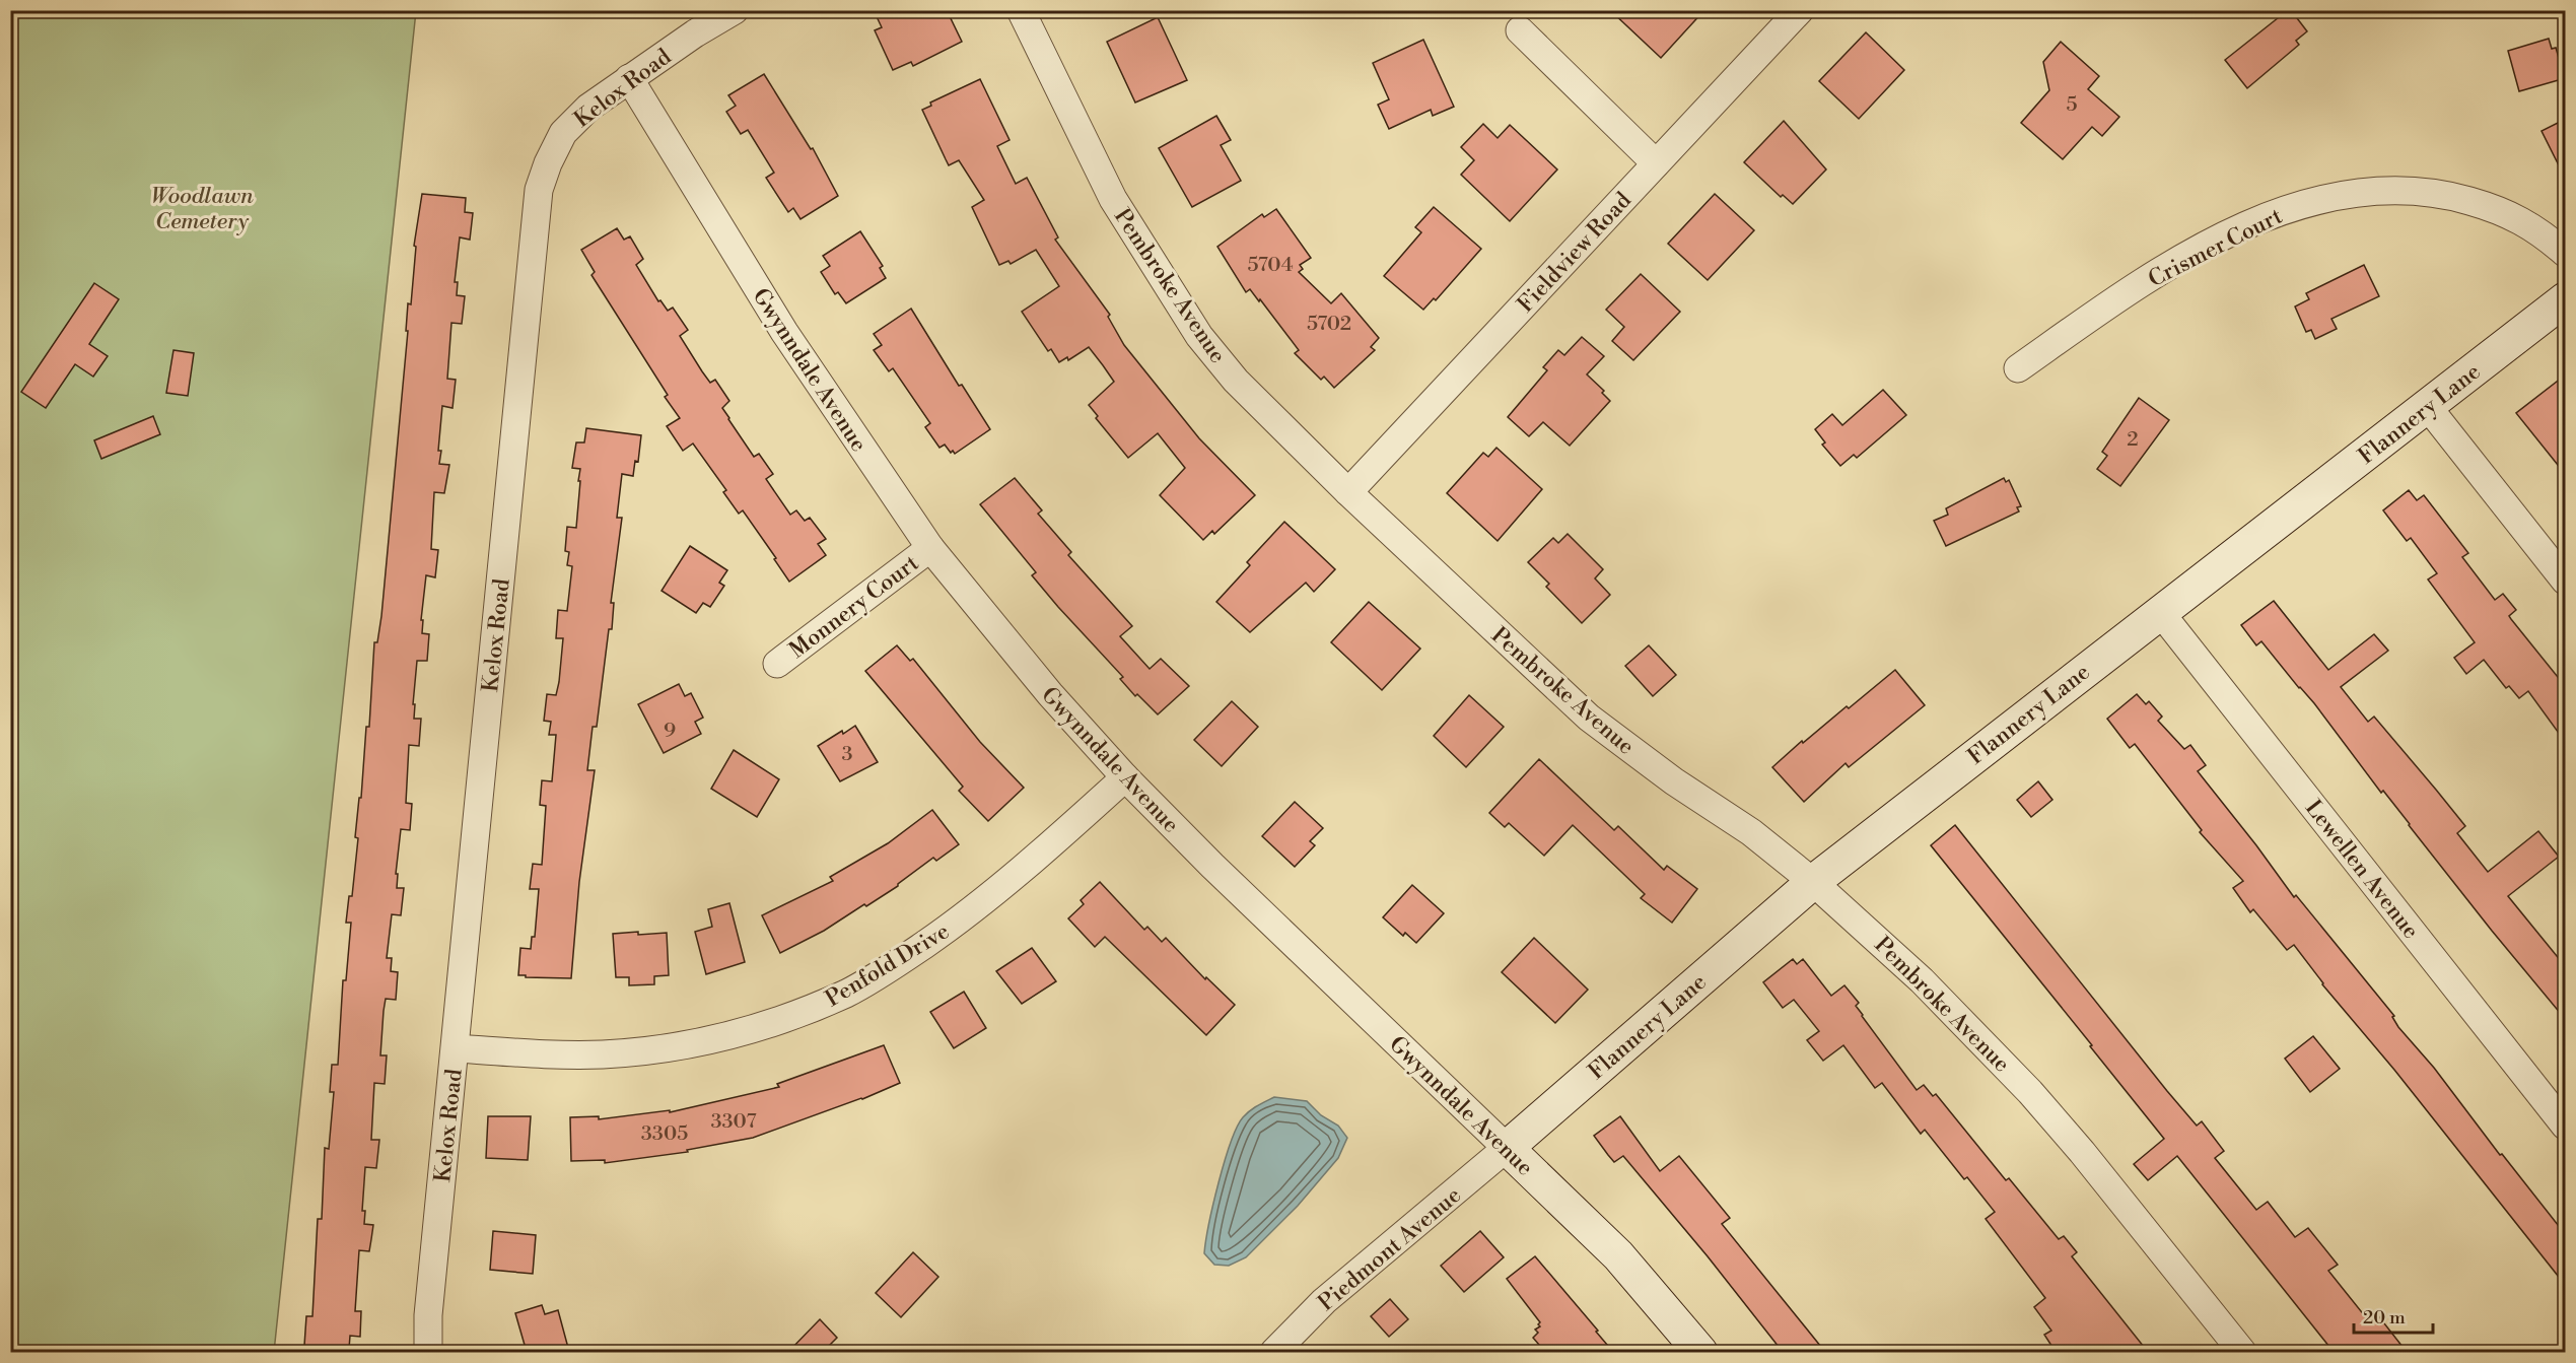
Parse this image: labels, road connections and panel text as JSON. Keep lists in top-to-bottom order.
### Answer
{
  "streets": {
    "street": [
      "Kelox Road",
      "Crismer Court",
      "Fieldview Road",
      "Pembroke Avenue",
      "Gwynndale Avenue",
      "Flannery Lane",
      "Monnery Court",
      "Lewellen Avenue",
      "Penfold Drive",
      "Piedmont Avenue"
    ]
  },
  "crossings": [
    ["Kelox Road", "Gwynndale Avenue"],
    ["Kelox Road", "Penfold Drive"],
    ["Fieldview Road", "Pembroke Avenue"],
    ["Pembroke Avenue", "Flannery Lane"],
    ["Gwynndale Avenue", "Flannery Lane"],
    ["Gwynndale Avenue", "Monnery Court"],
    ["Gwynndale Avenue", "Penfold Drive"],
    ["Gwynndale Avenue", "Piedmont Avenue"],
    ["Flannery Lane", "Lewellen Avenue"],
    ["Flannery Lane", "Piedmont Avenue"]
  ],
  "parks": ["Woodlawn Cemetery"],
  "house_numbers": [
    "5",
    "5704",
    "5702",
    "2",
    "9",
    "3",
    "3307",
    "3305"
  ],
  "scale_bar": "20 m"
}
